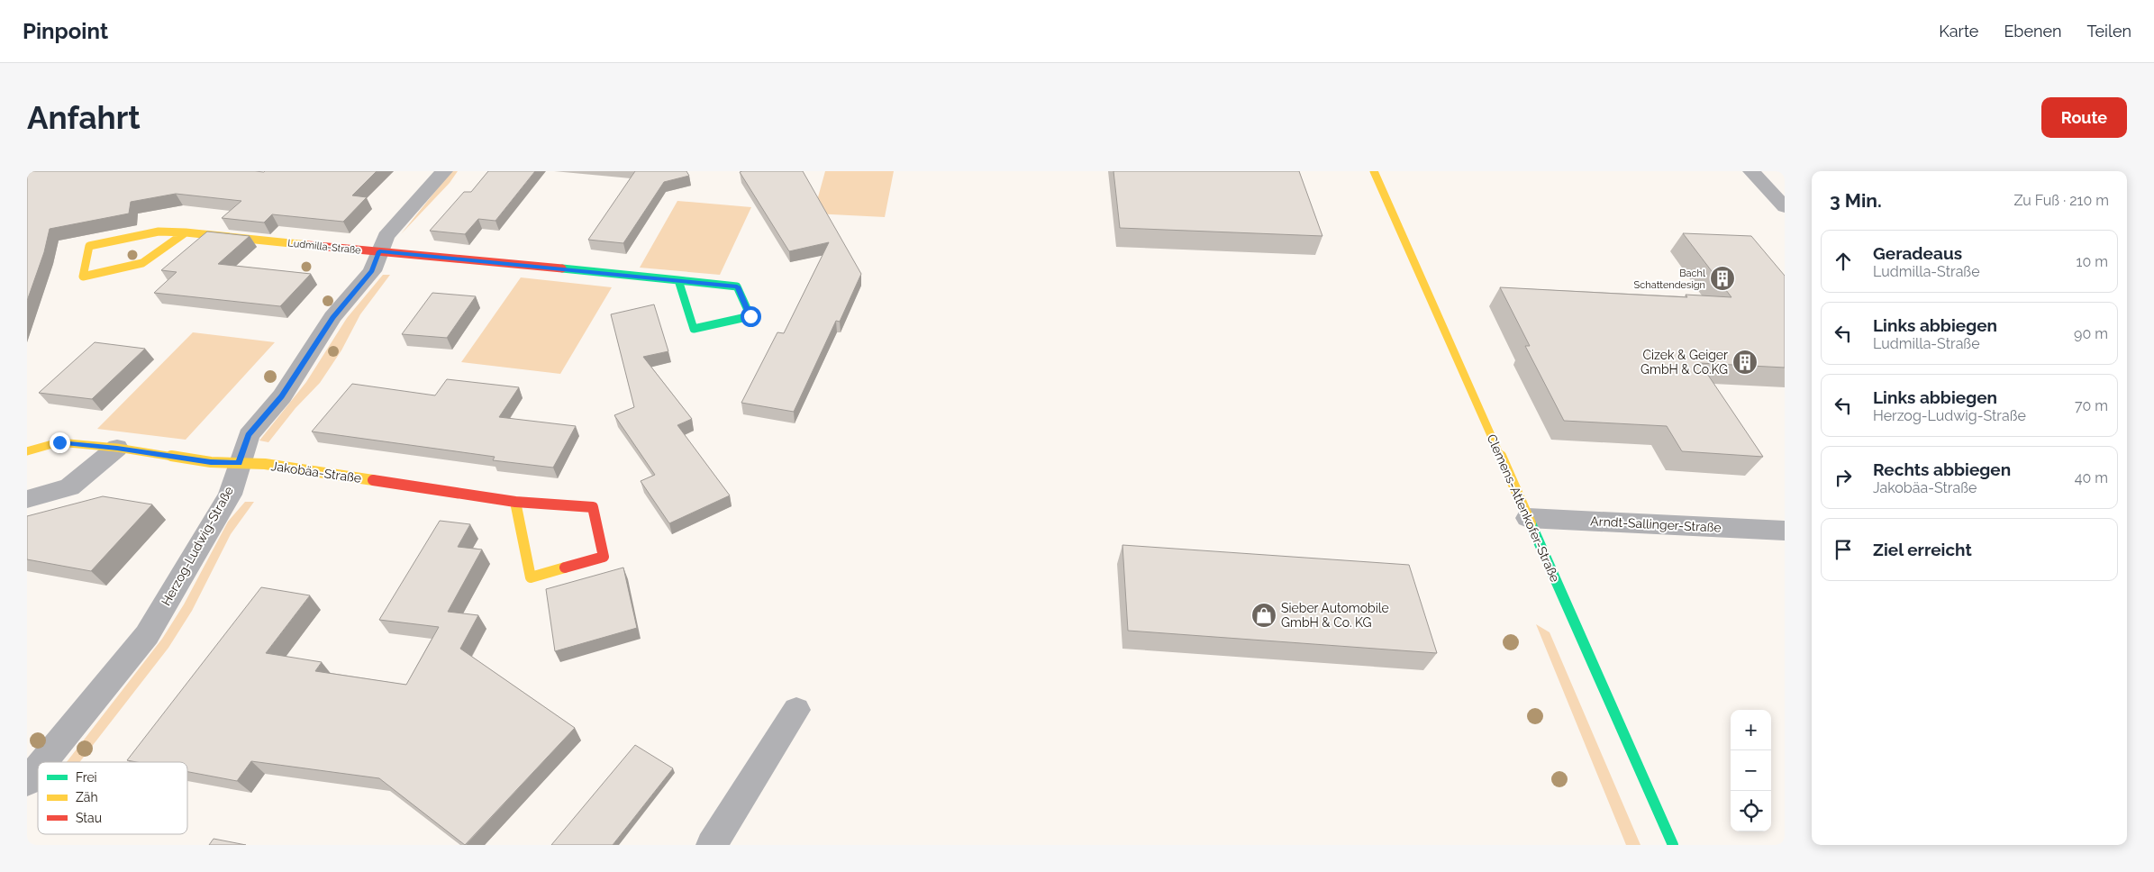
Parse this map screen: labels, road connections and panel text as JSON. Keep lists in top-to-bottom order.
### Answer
{
  "streets": {
    "street": [
      "Ludmilla-Straße",
      "Jakobäa-Straße",
      "Clemens-Attenkofer-Straße",
      "Arndt-Sallinger-Straße",
      "Herzog-Ludwig-Straße"
    ]
  },
  "crossings": [
    ["Ludmilla-Straße", "Herzog-Ludwig-Straße"],
    ["Jakobäa-Straße", "Herzog-Ludwig-Straße"],
    ["Clemens-Attenkofer-Straße", "Arndt-Sallinger-Straße"]
  ],
  "places": {
    "building": ["Bachl Schattendesign", "Cizek & Geiger GmbH & Co.KG"],
    "shop": ["Sieber Automobile GmbH & Co. KG"]
  },
  "legend": ["Frei", "Zäh", "Stau"],
  "page": {
    "header": "Pinpoint",
    "nav": ["Karte", "Ebenen", "Teilen"],
    "buttons": "Route",
    "title": "Anfahrt",
    "heading": ["3 Min.", "Zu Fuß · 210 m"],
    "list": [
      ["Geradeaus", "Ludmilla-Straße", "10 m"],
      ["Links abbiegen", "Ludmilla-Straße", "90 m"],
      ["Links abbiegen", "Herzog-Ludwig-Straße", "70 m"],
      ["Rechts abbiegen", "Jakobäa-Straße", "40 m"],
      "Ziel erreicht"
    ],
    "map_buttons": ["+", "−"]
  }
}
